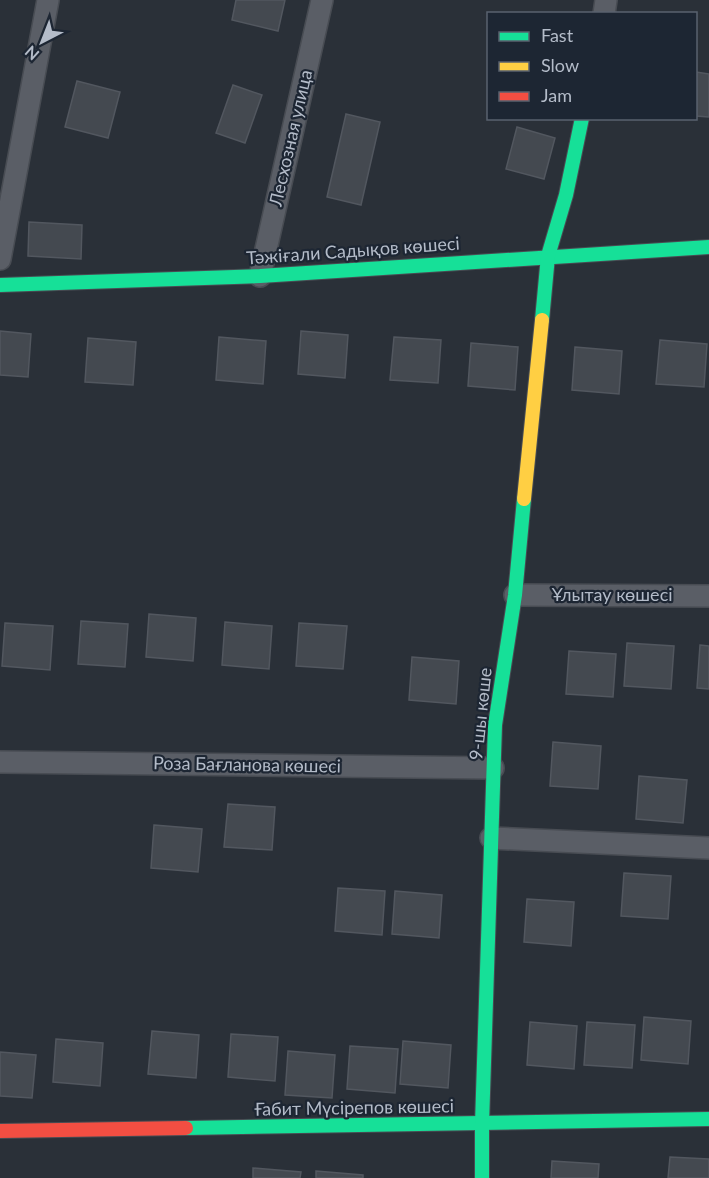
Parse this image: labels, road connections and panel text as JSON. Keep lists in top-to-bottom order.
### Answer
{
  "streets": {
    "street": [
      "Лесхозная улица",
      "Тәжіғали Садықов көшесі",
      "Ұлытау көшесi",
      "9-шы көше",
      "Роза Бағланова көшесi",
      "Ғабит Мүсірепов көшесi"
    ]
  },
  "crossings": [
    ["Лесхозная улица", "Тәжіғали Садықов көшесі"],
    ["Тәжіғали Садықов көшесі", "9-шы көше"],
    ["Ұлытау көшесi", "9-шы көше"],
    ["9-шы көше", "Роза Бағланова көшесi"],
    ["9-шы көше", "Ғабит Мүсірепов көшесi"]
  ],
  "legend": ["Fast", "Slow", "Jam"],
  "north": "bottom left"
}
